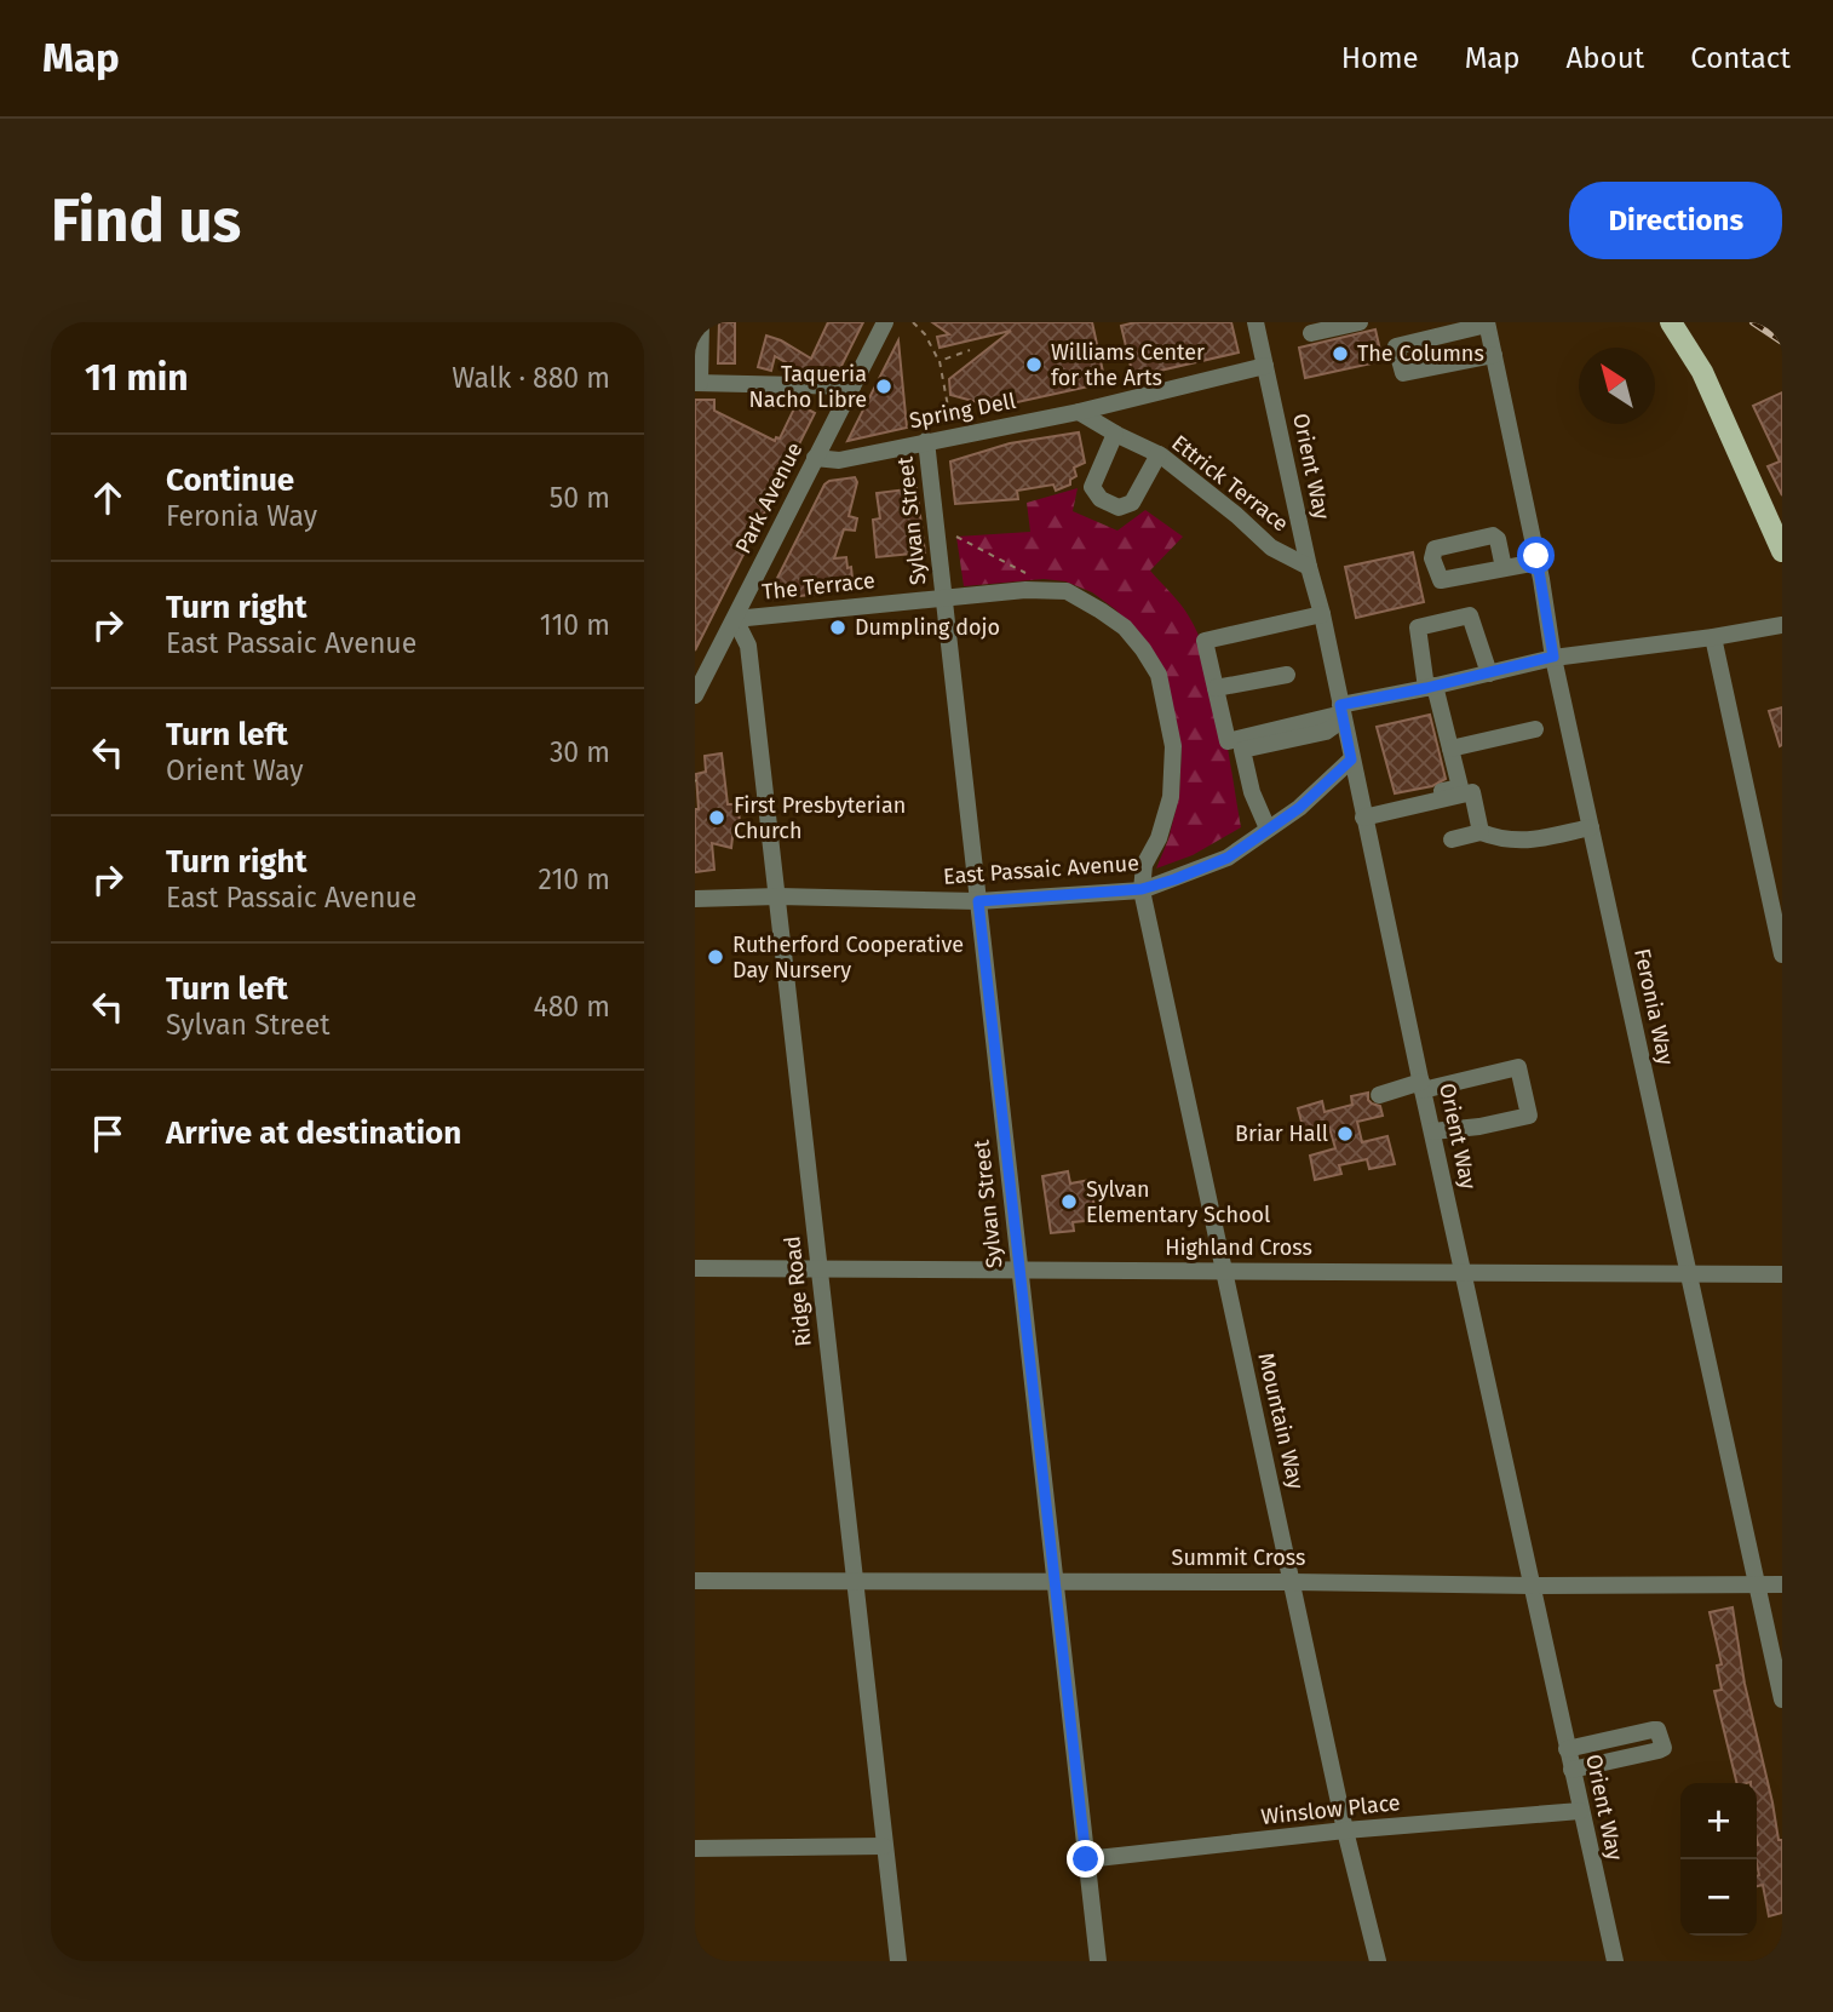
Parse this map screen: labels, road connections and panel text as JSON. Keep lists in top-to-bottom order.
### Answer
{
  "streets": {
    "street": [
      "Spring Dell",
      "Orient Way",
      "Ettrick Terrace",
      "Park Avenue",
      "Sylvan Street",
      "The Terrace",
      "East Passaic Avenue",
      "Feronia Way",
      "Highland Cross",
      "Ridge Road",
      "Mountain Way",
      "Summit Cross",
      "Winslow Place"
    ]
  },
  "crossings": [
    ["Spring Dell", "Orient Way"],
    ["Spring Dell", "Ettrick Terrace"],
    ["Spring Dell", "Park Avenue"],
    ["Spring Dell", "Sylvan Street"],
    ["Orient Way", "Ettrick Terrace"],
    ["Orient Way", "East Passaic Avenue"],
    ["Orient Way", "Highland Cross"],
    ["Orient Way", "Summit Cross"],
    ["Orient Way", "Winslow Place"],
    ["Park Avenue", "The Terrace"],
    ["Park Avenue", "Ridge Road"],
    ["Sylvan Street", "The Terrace"],
    ["Sylvan Street", "East Passaic Avenue"],
    ["Sylvan Street", "Highland Cross"],
    ["Sylvan Street", "Summit Cross"],
    ["Sylvan Street", "Winslow Place"],
    ["The Terrace", "East Passaic Avenue"],
    ["The Terrace", "Ridge Road"],
    ["The Terrace", "Mountain Way"],
    ["East Passaic Avenue", "Ridge Road"],
    ["East Passaic Avenue", "Mountain Way"],
    ["Feronia Way", "Highland Cross"],
    ["Feronia Way", "Summit Cross"],
    ["Highland Cross", "Ridge Road"],
    ["Highland Cross", "Mountain Way"],
    ["Ridge Road", "Summit Cross"],
    ["Mountain Way", "Summit Cross"],
    ["Mountain Way", "Winslow Place"]
  ],
  "places": [
    "The Columns",
    "Williams Center for the Arts",
    "Taqueria Nacho Libre",
    "Dumpling dojo",
    "First Presbyterian Church",
    "Rutherford Cooperative Day Nursery",
    "Briar Hall",
    "Sylvan Elementary School"
  ],
  "north": "top left",
  "page": {
    "header": "Map",
    "nav": [
      "Home",
      "Map",
      "About",
      "Contact"
    ],
    "buttons": "Directions",
    "title": "Find us",
    "heading": ["11 min", "Walk · 880 m"],
    "list": [
      ["Continue", "Feronia Way", "50 m"],
      ["Turn right", "East Passaic Avenue", "110 m"],
      ["Turn left", "Orient Way", "30 m"],
      ["Turn right", "East Passaic Avenue", "210 m"],
      ["Turn left", "Sylvan Street", "480 m"],
      "Arrive at destination"
    ],
    "map_buttons": ["+", "−"]
  }
}
